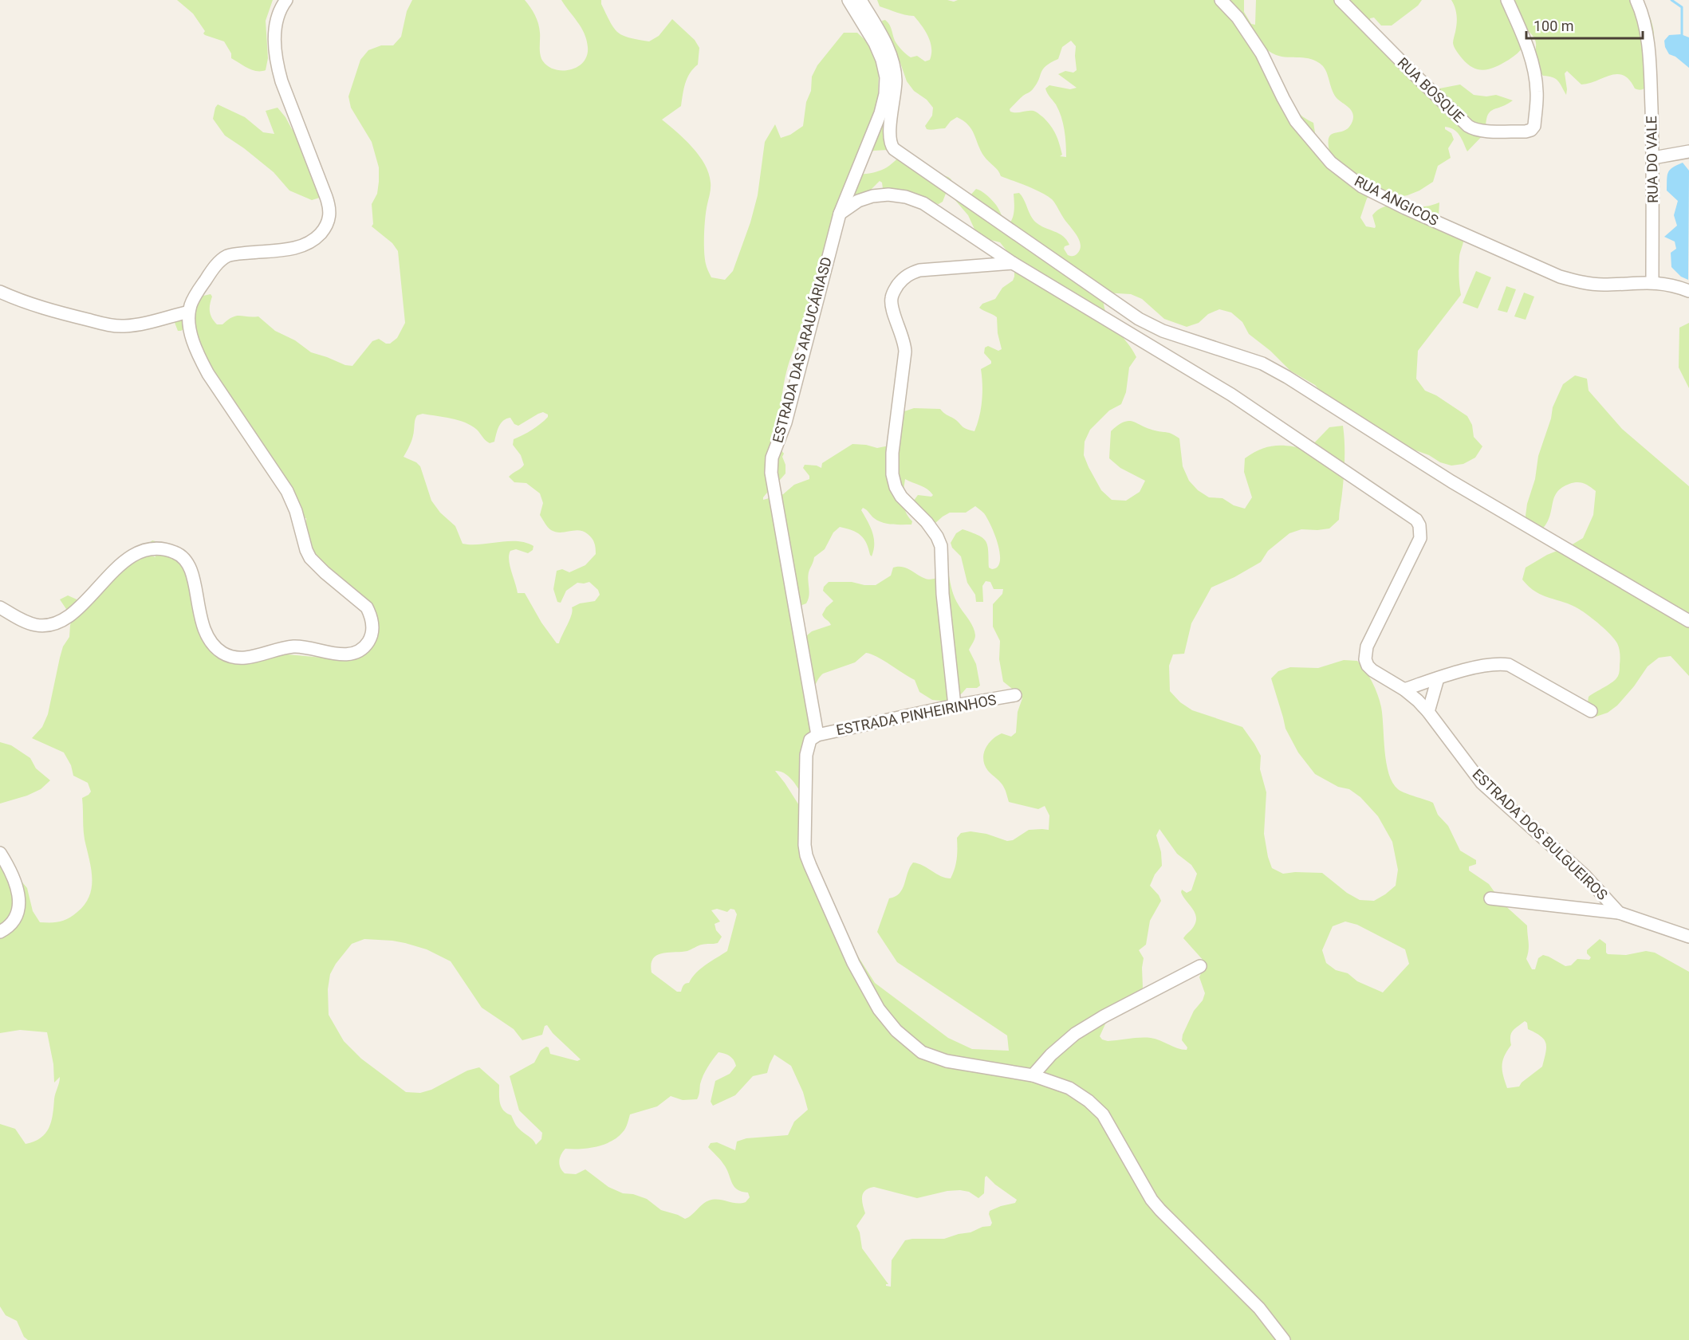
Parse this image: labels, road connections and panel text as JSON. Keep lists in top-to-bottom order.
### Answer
{
  "streets": {
    "street": [
      "RUA BOSQUE",
      "RUA DO VALE",
      "RUA ANGICOS",
      "ESTRADA DAS ARAUCÁRIASD",
      "ESTRADA PINHEIRINHOS",
      "ESTRADA DOS BULGUEIROS"
    ]
  },
  "crossings": [
    ["RUA DO VALE", "RUA ANGICOS"],
    ["ESTRADA DAS ARAUCÁRIASD", "ESTRADA PINHEIRINHOS"]
  ],
  "scale_bar": "100 m"
}
